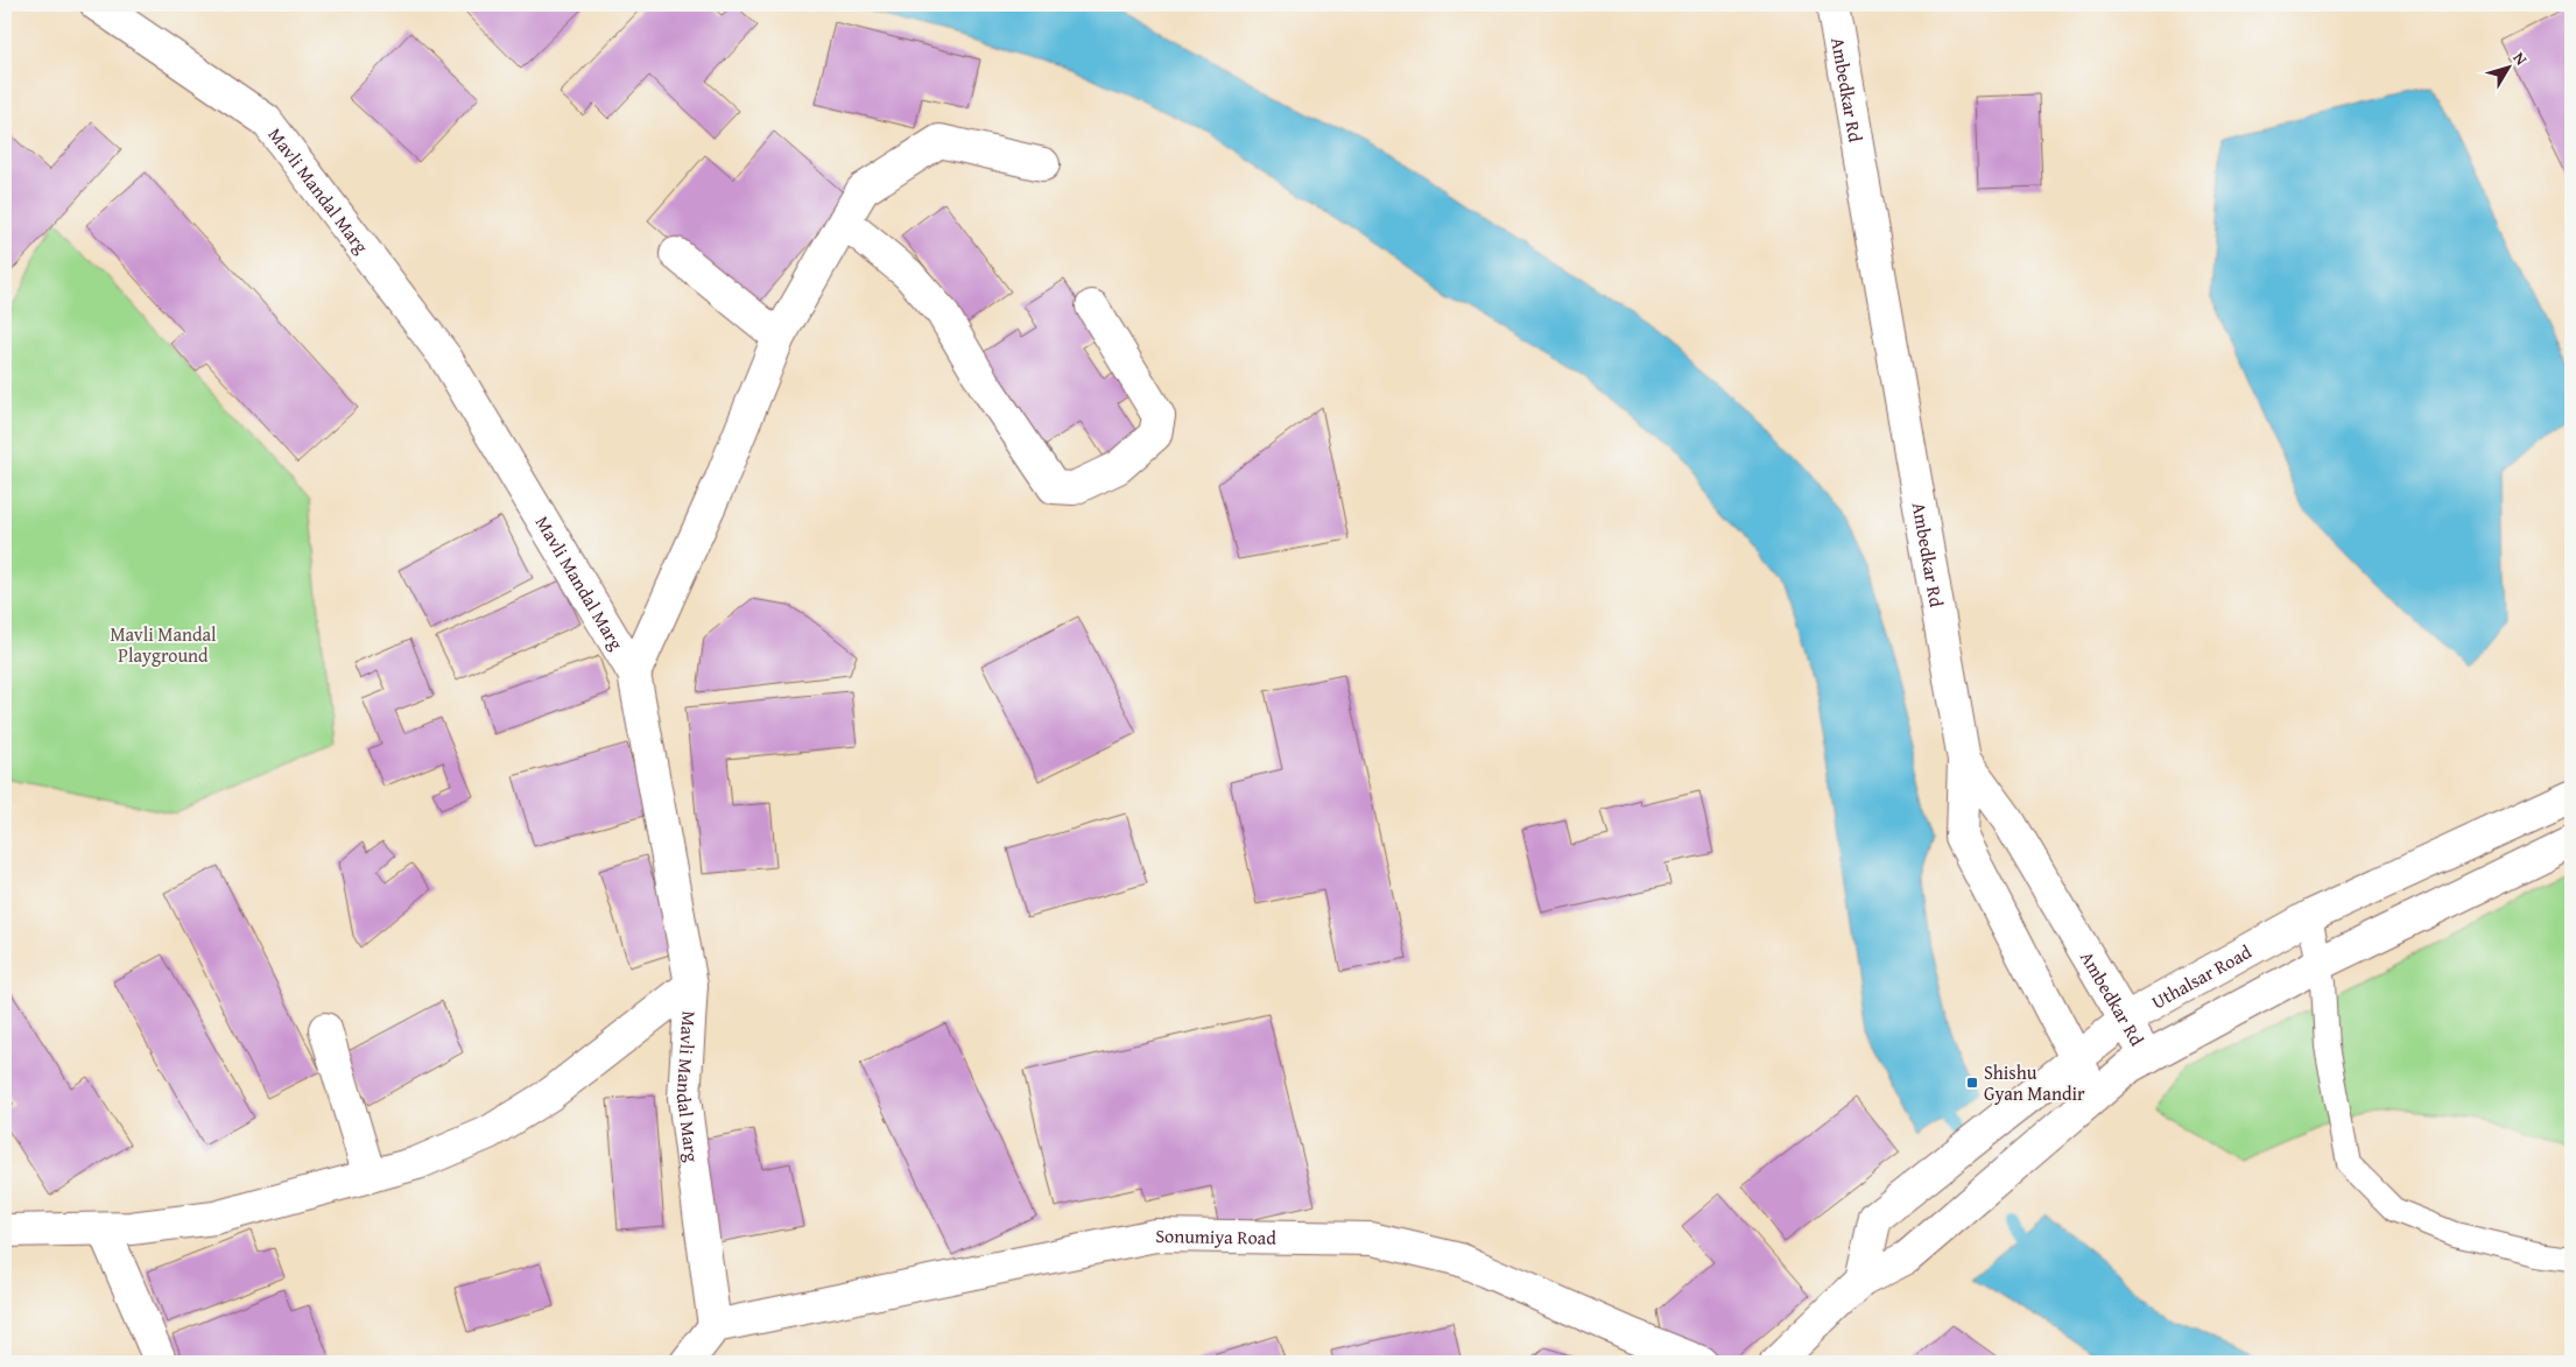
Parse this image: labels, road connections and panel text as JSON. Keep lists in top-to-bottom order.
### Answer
{
  "streets": {
    "street": [
      "Ambedkar Rd",
      "Mavli Mandal Marg",
      "Uthalsar Road",
      "Sonumiya Road"
    ]
  },
  "crossings": [
    ["Ambedkar Rd", "Uthalsar Road"],
    ["Mavli Mandal Marg", "Sonumiya Road"]
  ],
  "parks": ["Mavli Mandal Playground"],
  "places": {
    "transit": ["Shishu Gyan Mandir"]
  },
  "north": "top right"
}
